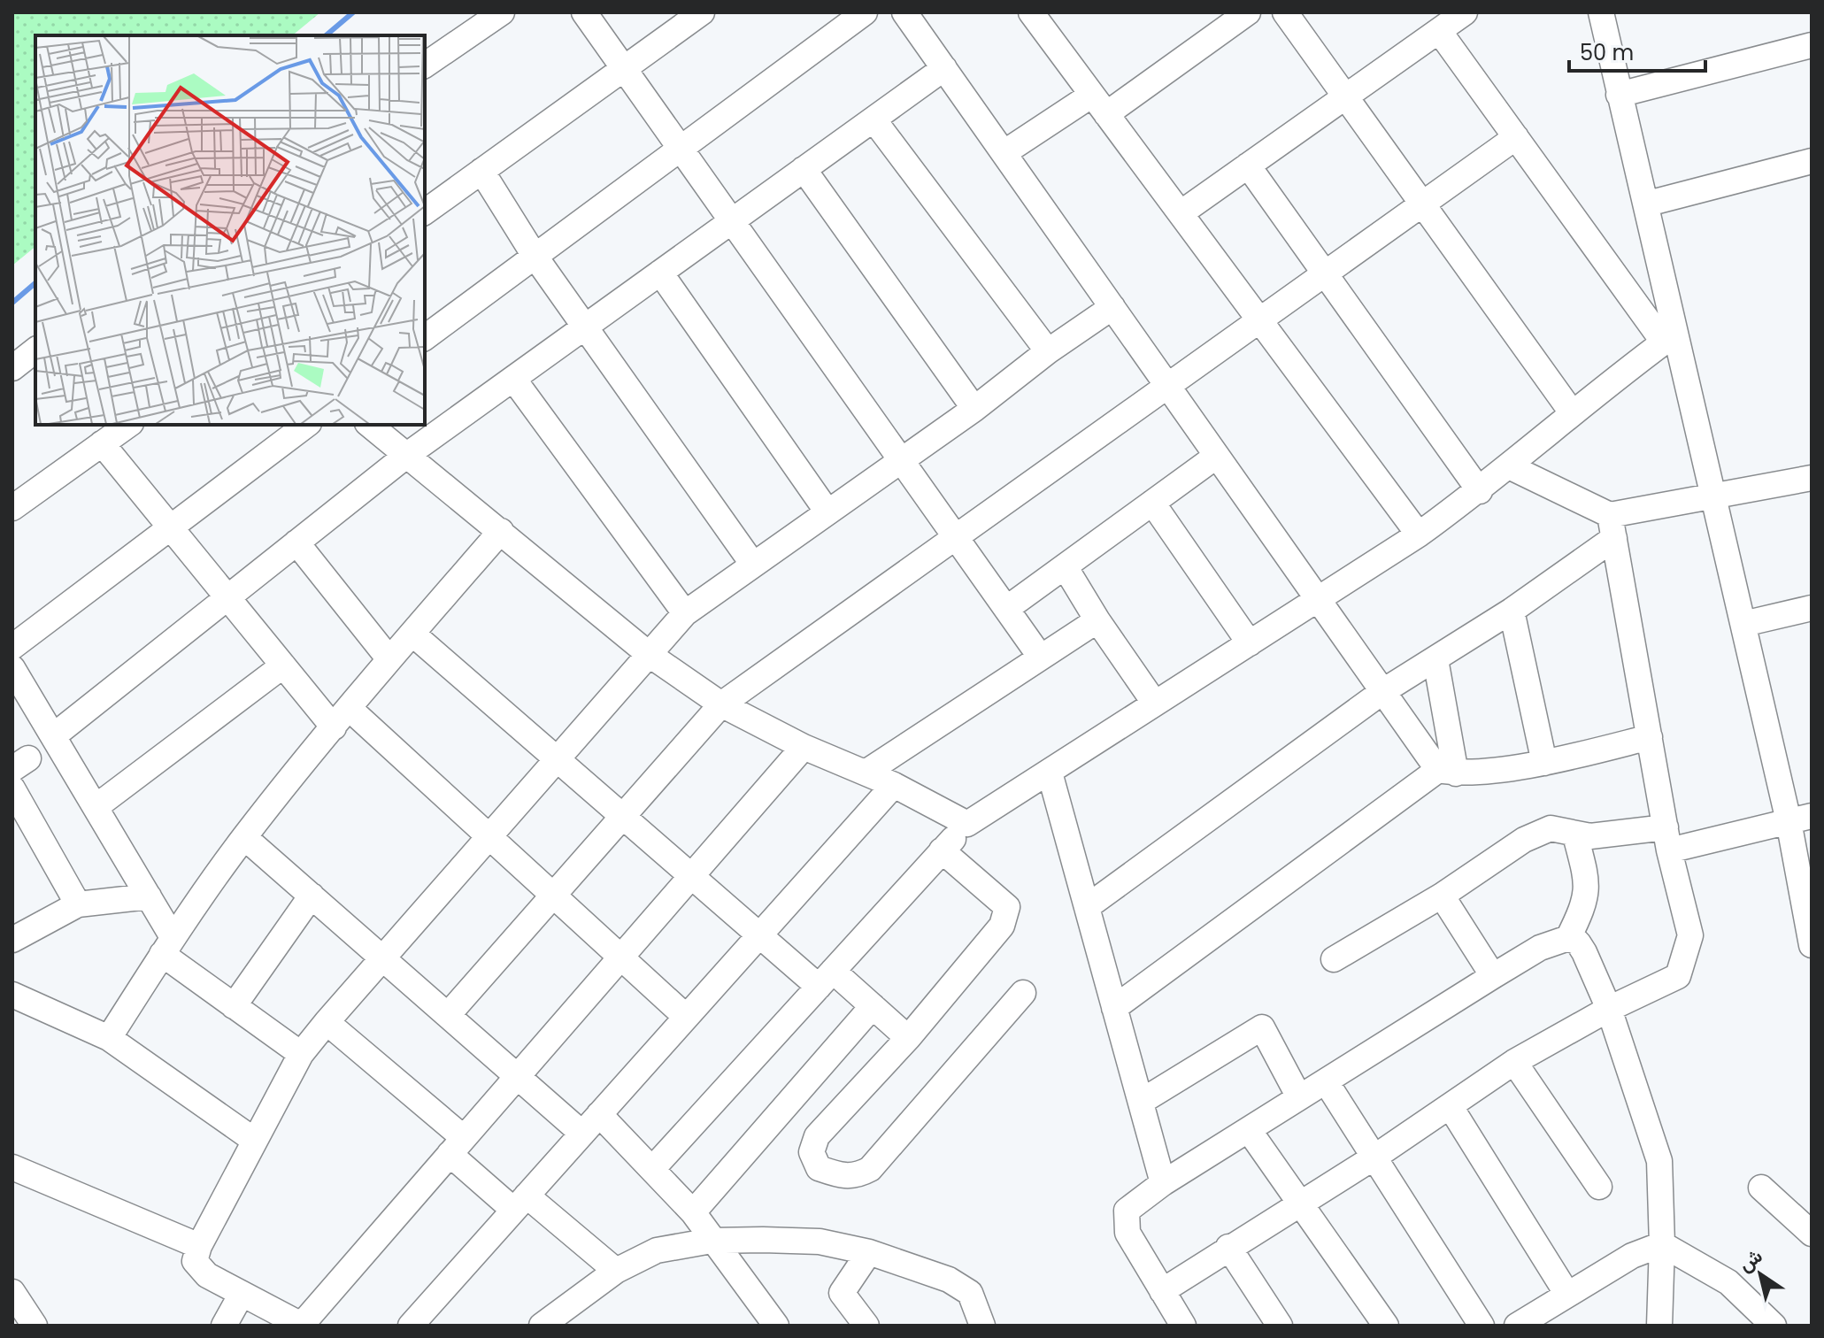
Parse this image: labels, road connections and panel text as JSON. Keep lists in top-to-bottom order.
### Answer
{
  "scale_bar": "50 m",
  "north": "top left"
}
